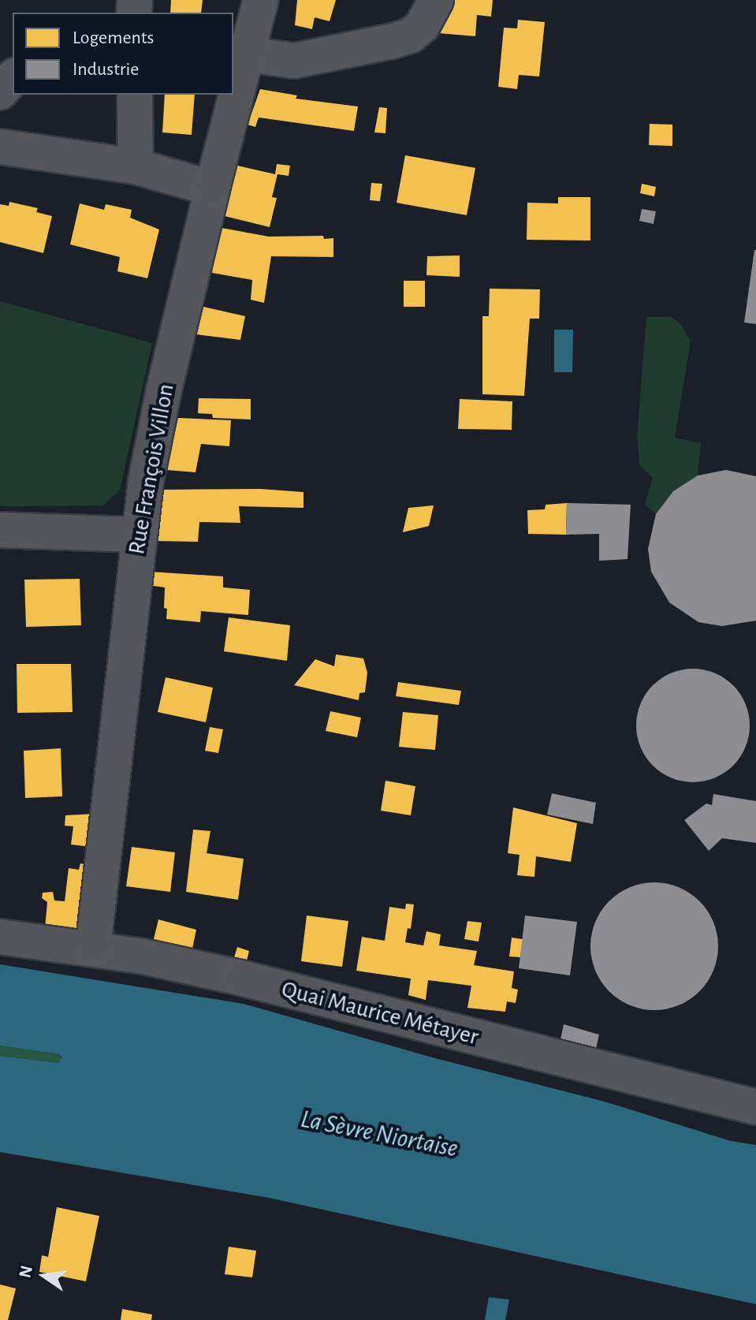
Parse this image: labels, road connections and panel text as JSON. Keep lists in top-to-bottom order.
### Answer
{
  "streets": {
    "street": ["Rue François Villon", "Quai Maurice Métayer"]
  },
  "crossings": [
    ["Rue François Villon", "Quai Maurice Métayer"]
  ],
  "water": ["La Sèvre Niortaise"],
  "legend": ["Logements", "Industrie"],
  "north": "left"
}
